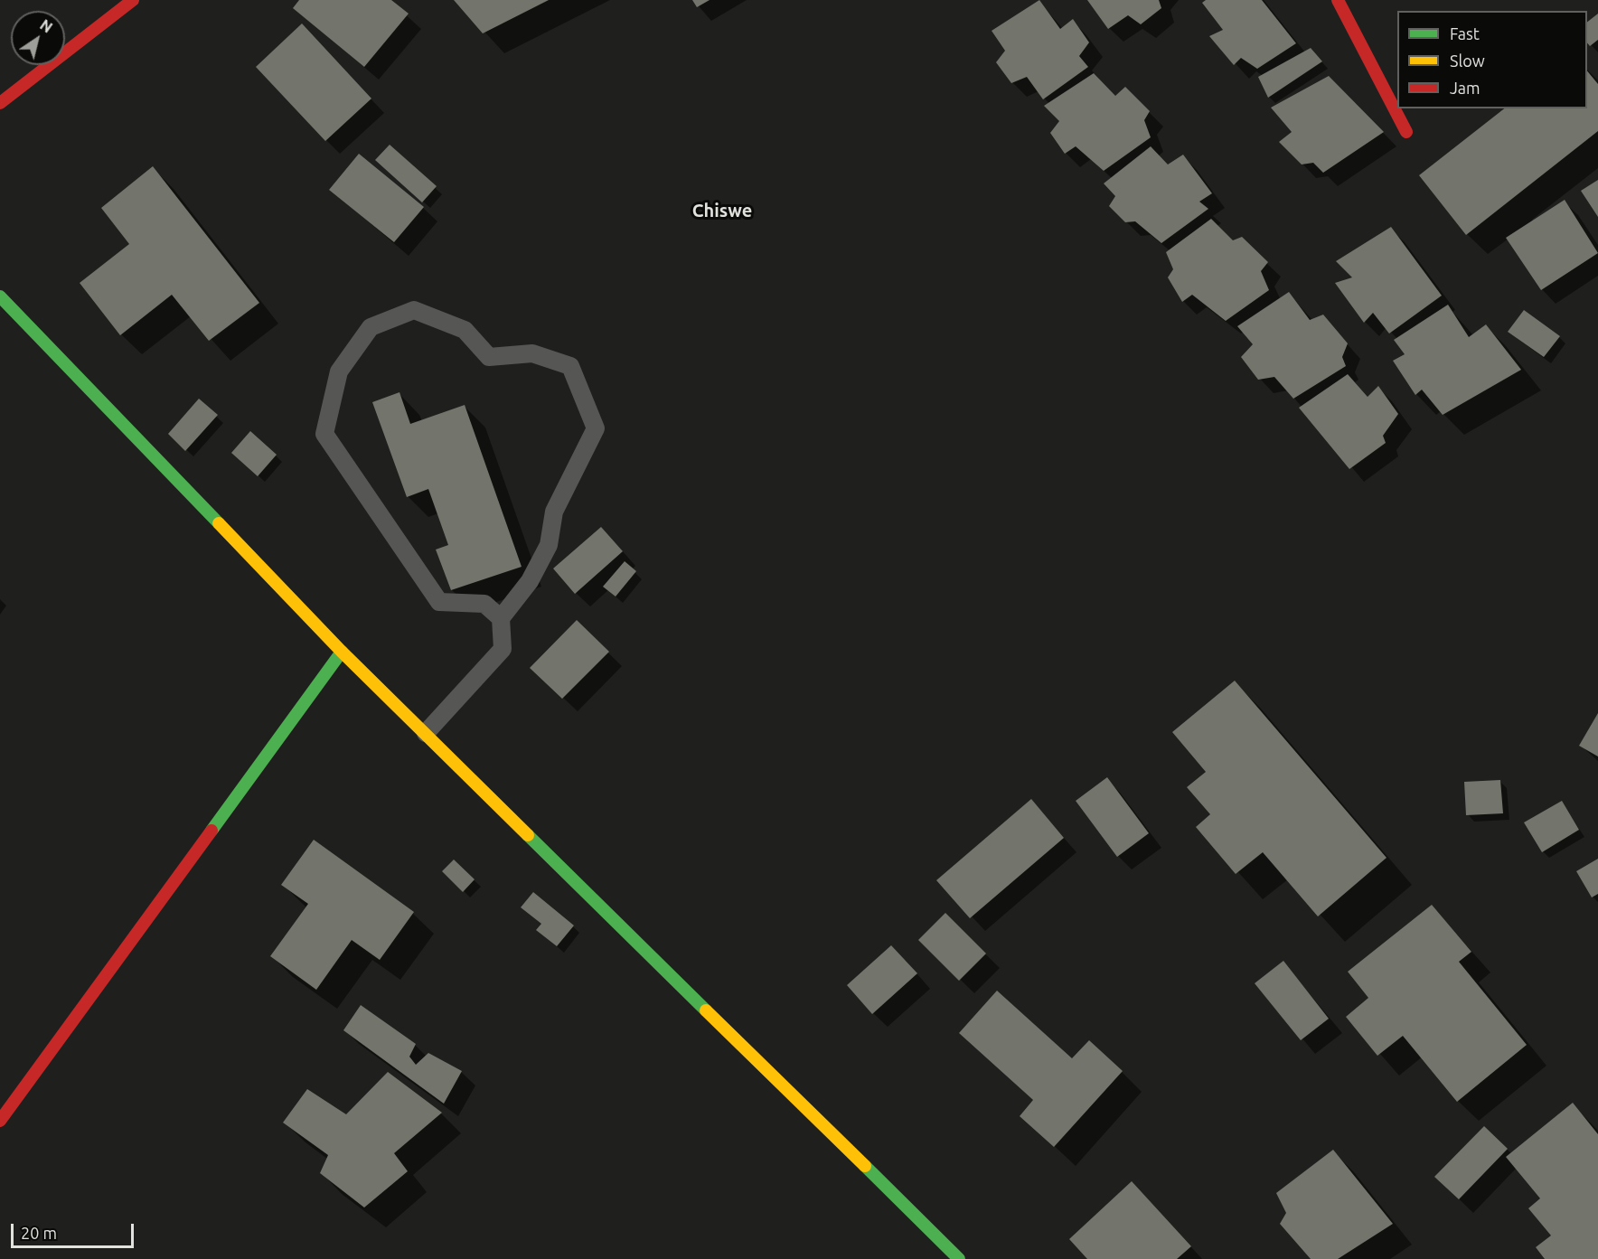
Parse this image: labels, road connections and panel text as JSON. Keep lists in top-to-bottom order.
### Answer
{
  "districts": ["Chiswe"],
  "legend": ["Fast", "Slow", "Jam"],
  "scale_bar": "20 m",
  "north": "top right"
}
